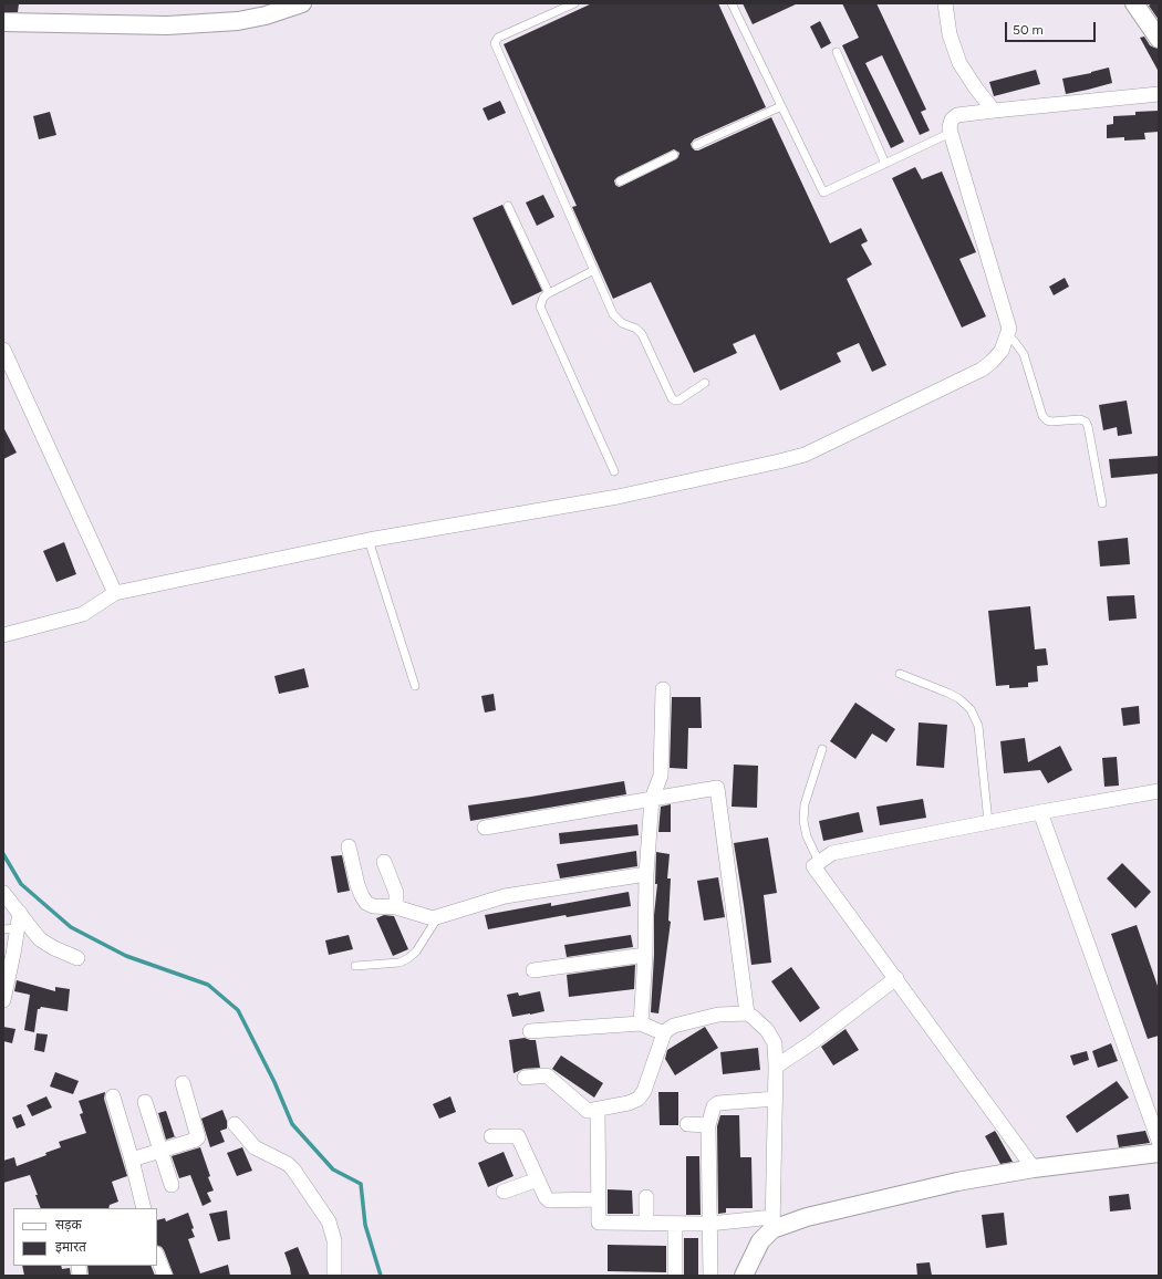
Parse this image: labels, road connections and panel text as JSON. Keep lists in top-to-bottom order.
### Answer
{
  "legend": ["सड़क", "इमारत"],
  "scale_bar": "50 m"
}
